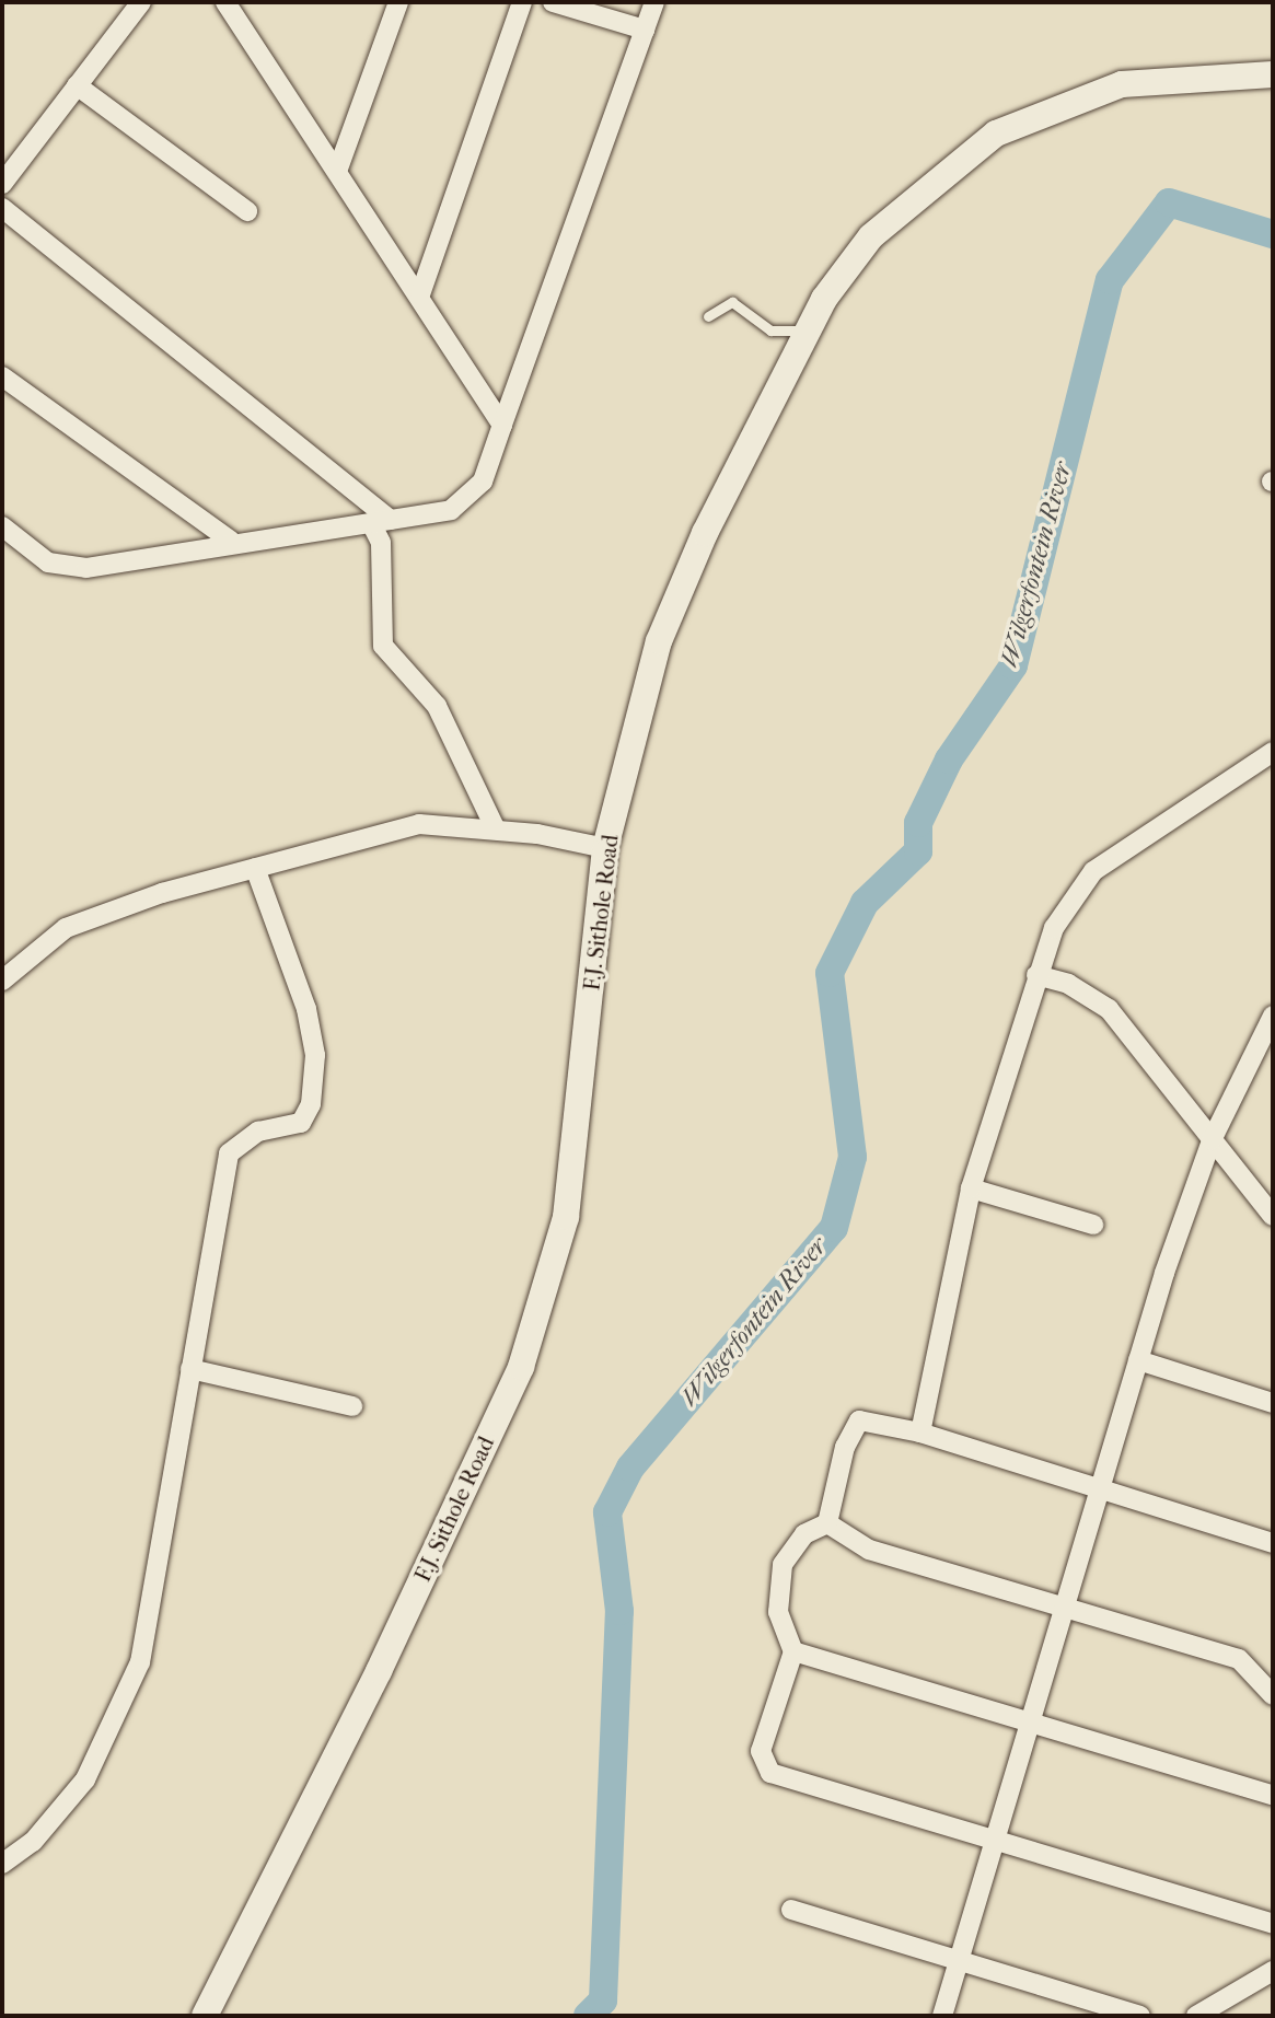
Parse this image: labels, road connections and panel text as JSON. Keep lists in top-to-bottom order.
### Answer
{
  "streets": {
    "street": ["F.J. Sithole Road"]
  },
  "water": ["Wilgerfontein River"]
}
